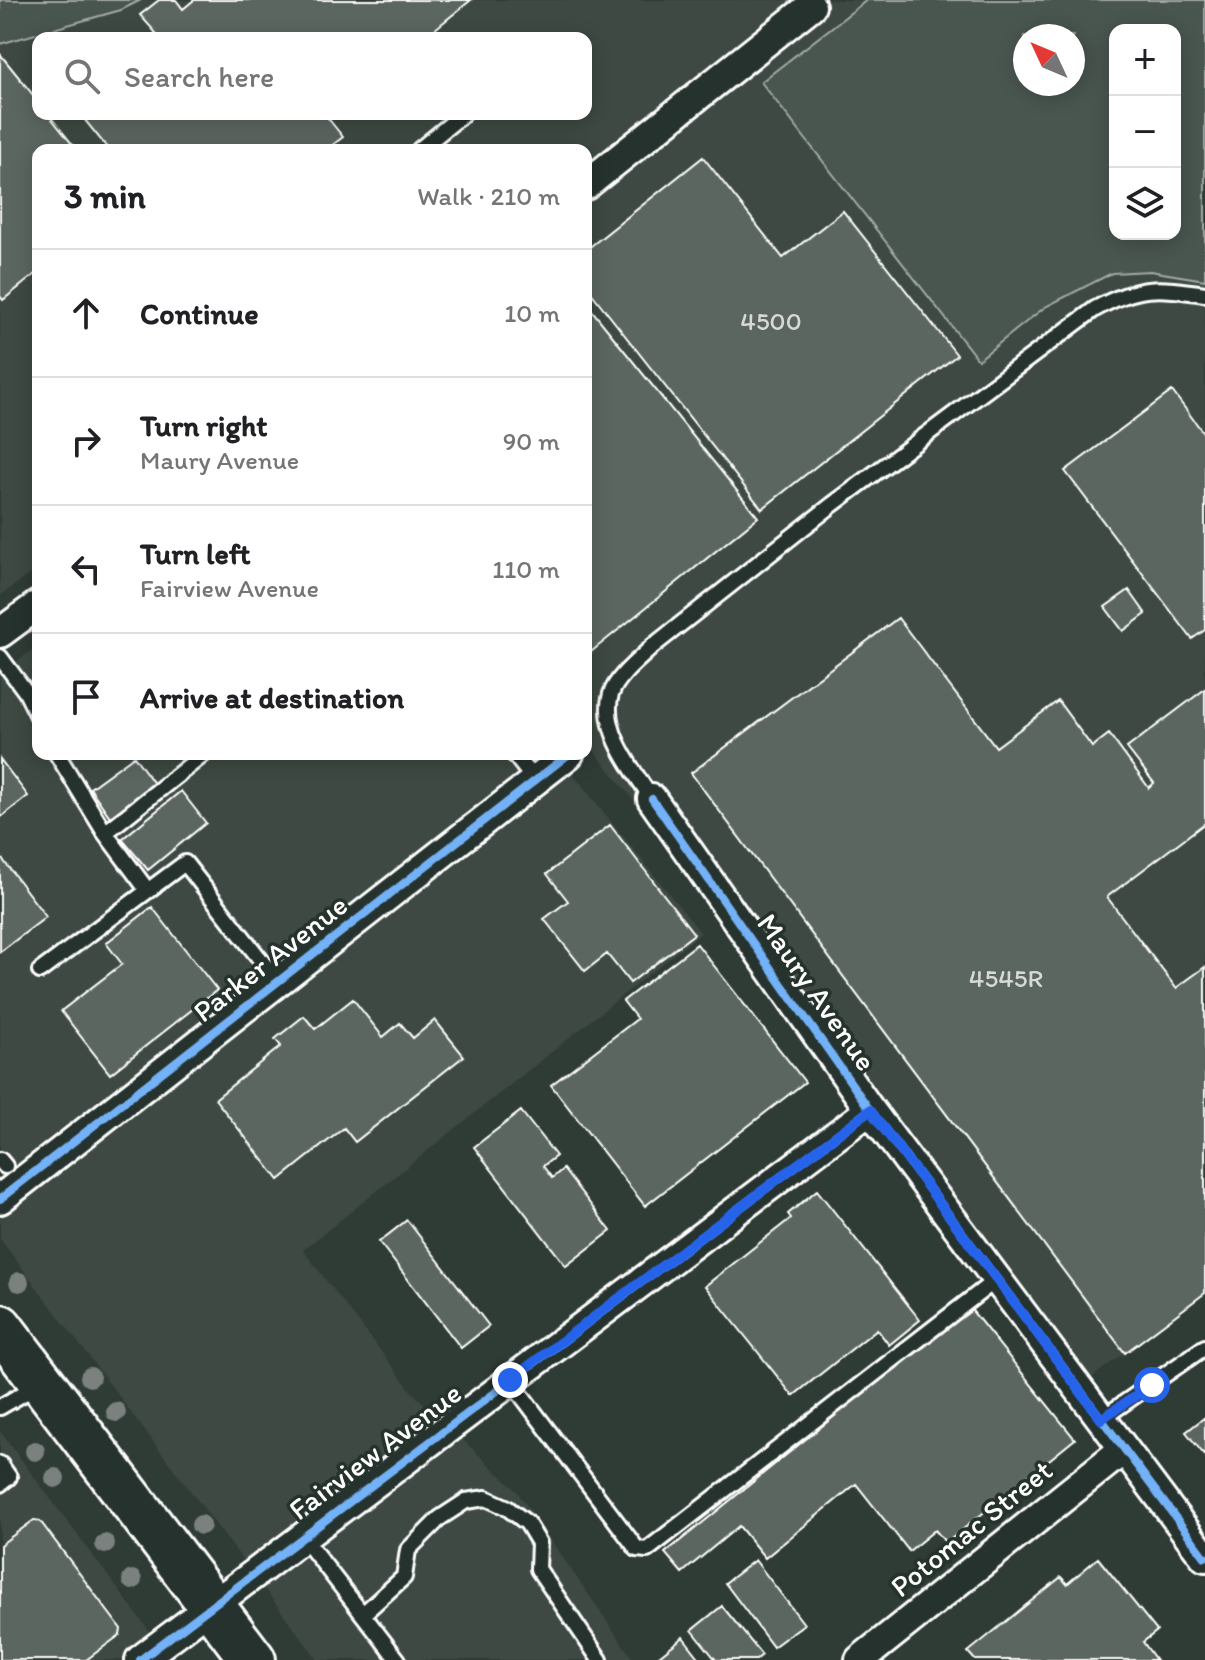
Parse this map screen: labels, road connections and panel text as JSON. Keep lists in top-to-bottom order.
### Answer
{
  "streets": {
    "street": [
      "Parker Avenue",
      "Maury Avenue",
      "Fairview Avenue",
      "Potomac Street"
    ]
  },
  "crossings": [
    ["Maury Avenue", "Fairview Avenue"],
    ["Maury Avenue", "Potomac Street"]
  ],
  "house_numbers": ["4500", "4545R"],
  "north": "top left",
  "page": {
    "map_buttons": ["+", "−"],
    "search": "Search here",
    "heading": ["3 min", "Walk · 210 m"],
    "list": [
      ["Continue", "10 m"],
      ["Turn right", "Maury Avenue", "90 m"],
      ["Turn left", "Fairview Avenue", "110 m"],
      "Arrive at destination"
    ]
  }
}
